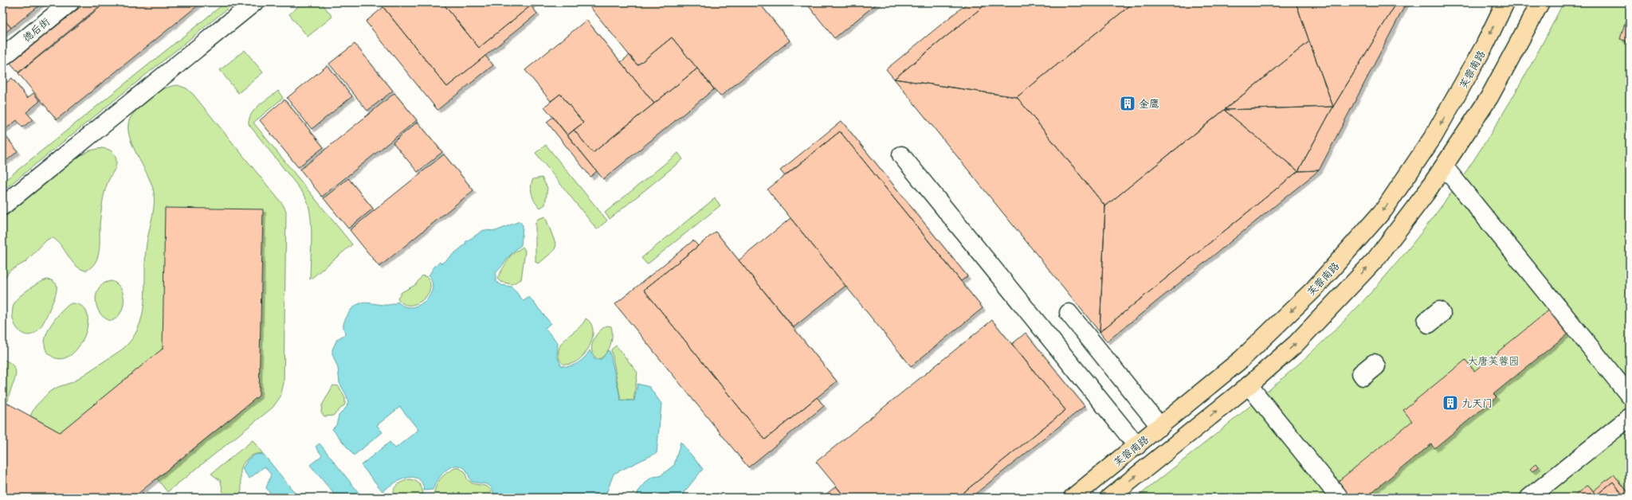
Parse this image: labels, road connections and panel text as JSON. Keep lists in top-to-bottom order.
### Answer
{
  "streets": {
    "main road": ["芙蓉南路"],
    "street": ["德后街"]
  },
  "parks": ["大唐芙蓉园"],
  "places": {
    "building": ["金鹰", "九天门"]
  }
}
